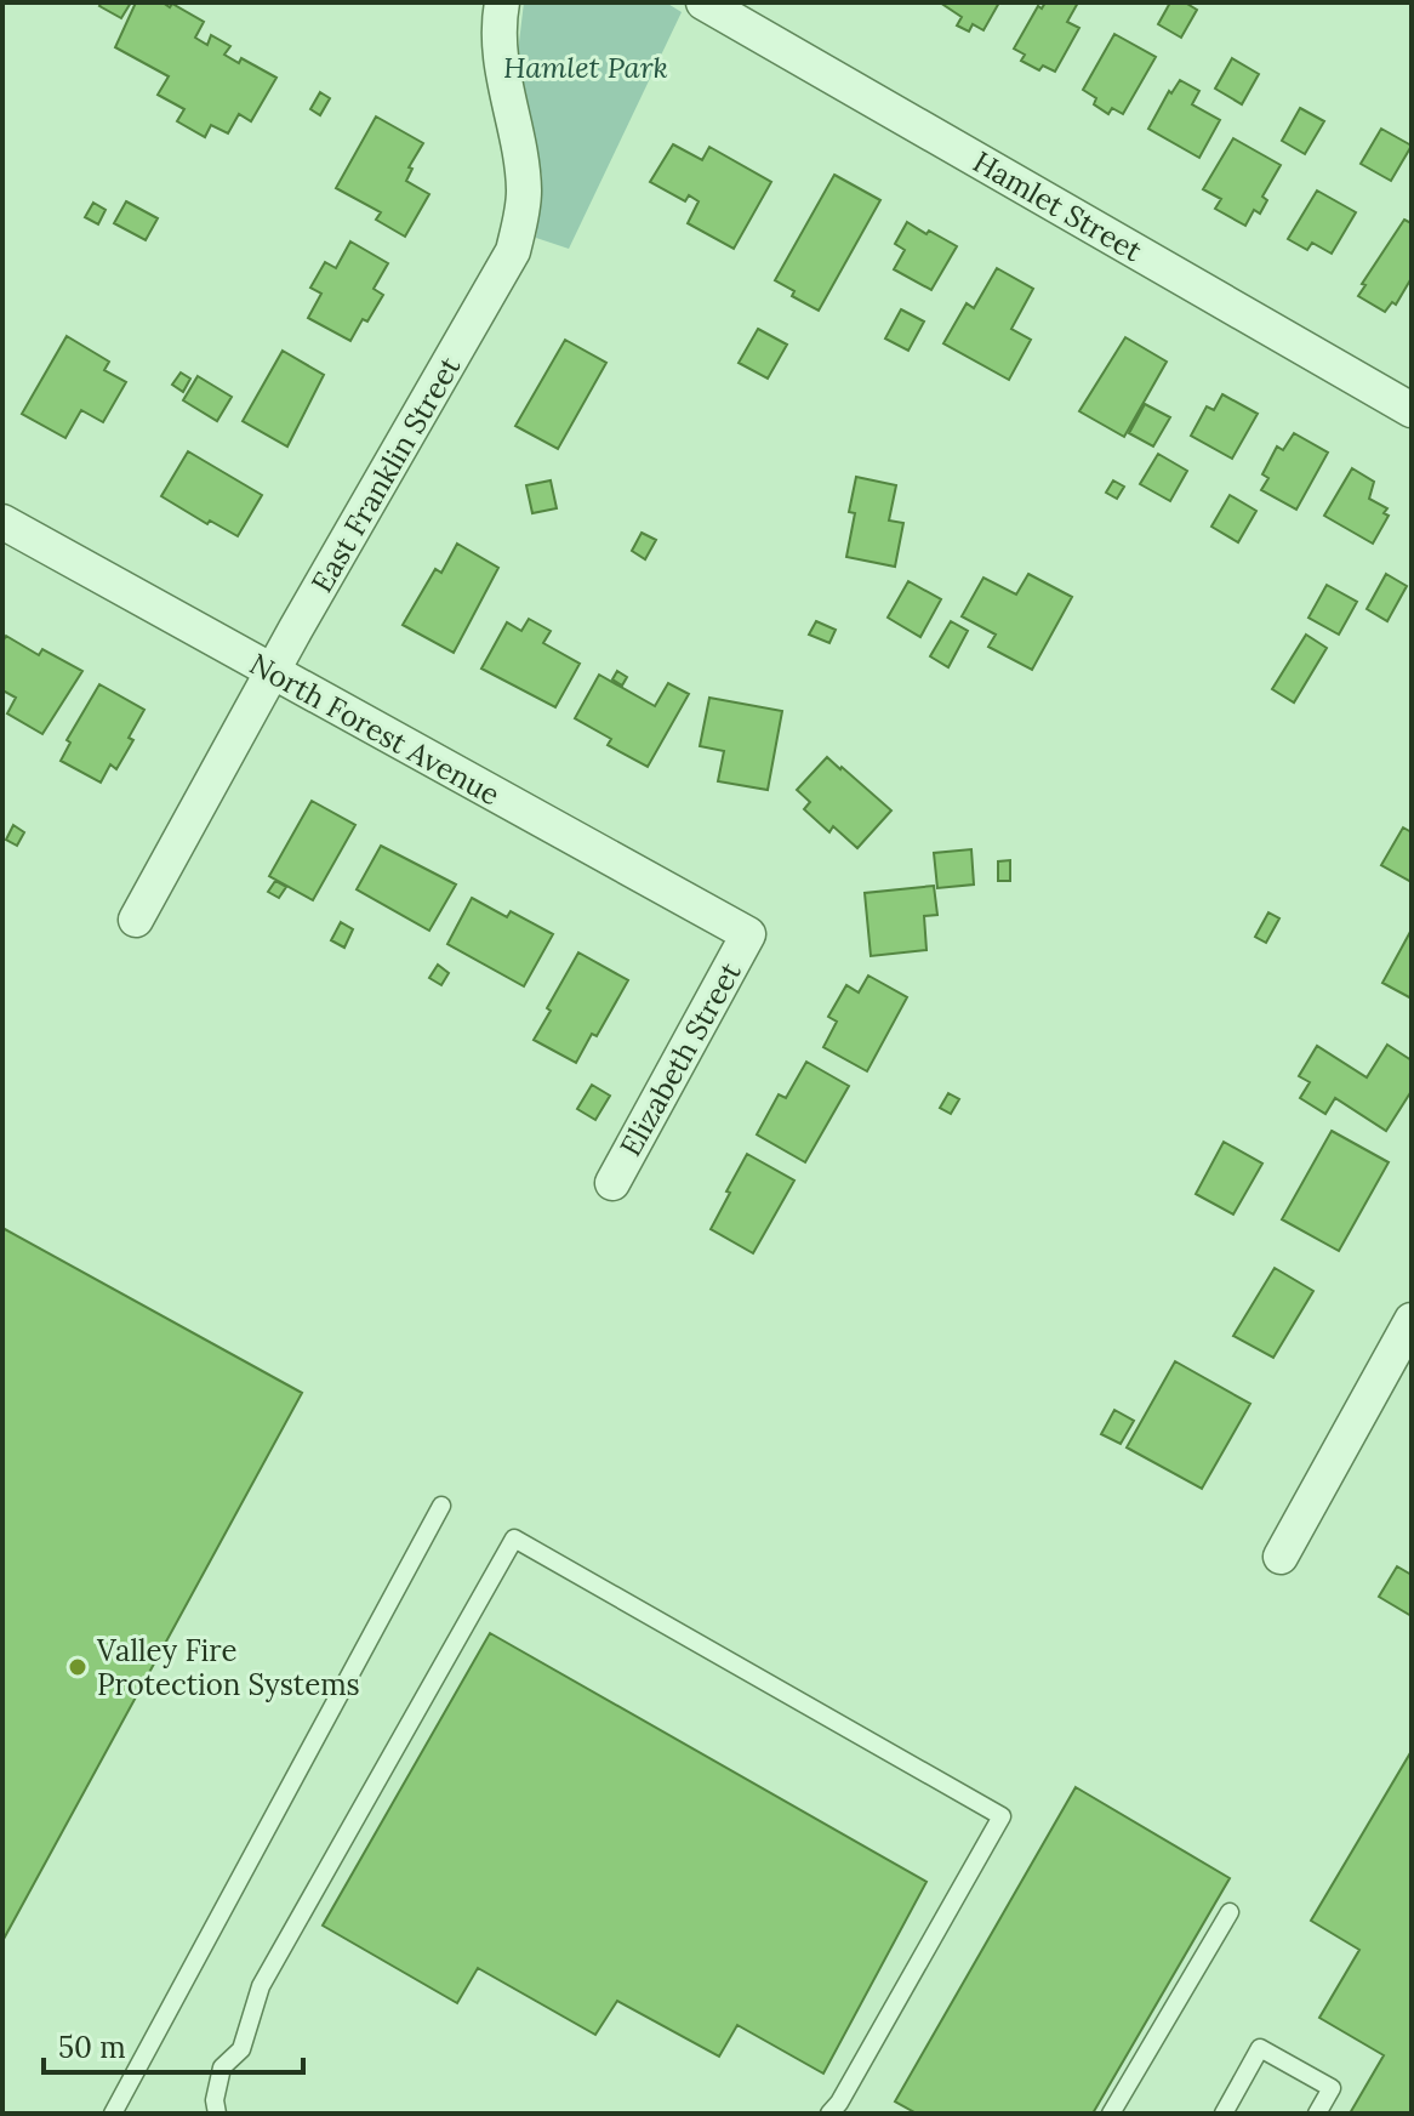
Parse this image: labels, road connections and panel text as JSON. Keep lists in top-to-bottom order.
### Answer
{
  "streets": {
    "street": [
      "Hamlet Street",
      "East Franklin Street",
      "North Forest Avenue",
      "Elizabeth Street"
    ]
  },
  "crossings": [
    ["East Franklin Street", "North Forest Avenue"],
    ["North Forest Avenue", "Elizabeth Street"]
  ],
  "parks": ["Hamlet Park"],
  "places": ["Valley Fire Protection Systems"],
  "scale_bar": "50 m"
}
